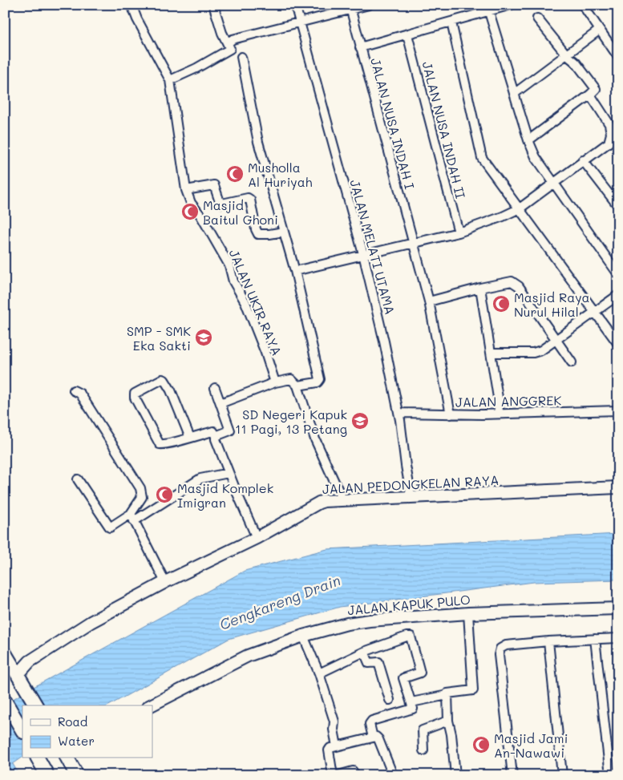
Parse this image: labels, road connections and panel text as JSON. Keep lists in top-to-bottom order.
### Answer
{
  "streets": {
    "main road": ["JALAN PEDONGKELAN RAYA", "JALAN KAPUK PULO"],
    "street": [
      "JALAN NUSA INDAH I",
      "JALAN NUSA INDAH II",
      "JALAN MELATI UTAMA",
      "JALAN UKIR RAYA",
      "JALAN ANGGREK"
    ]
  },
  "crossings": [
    ["JALAN NUSA INDAH I", "JALAN ANGGREK"],
    ["JALAN MELATI UTAMA", "JALAN ANGGREK"],
    ["JALAN MELATI UTAMA", "JALAN PEDONGKELAN RAYA"]
  ],
  "water": ["Cengkareng Drain"],
  "places": {
    "mosque": [
      "Musholla Al Huriyah",
      "Masjid Baitul Ghoni",
      "Masjid Raya Nurul Hilal",
      "Masjid Komplek Imigran",
      "Masjid Jami An-Nawawi"
    ],
    "school or university": ["SMP - SMK Eka Sakti", "SD Negeri Kapuk 11 Pagi, 13 Petang"]
  },
  "legend": ["Road", "Water"]
}
